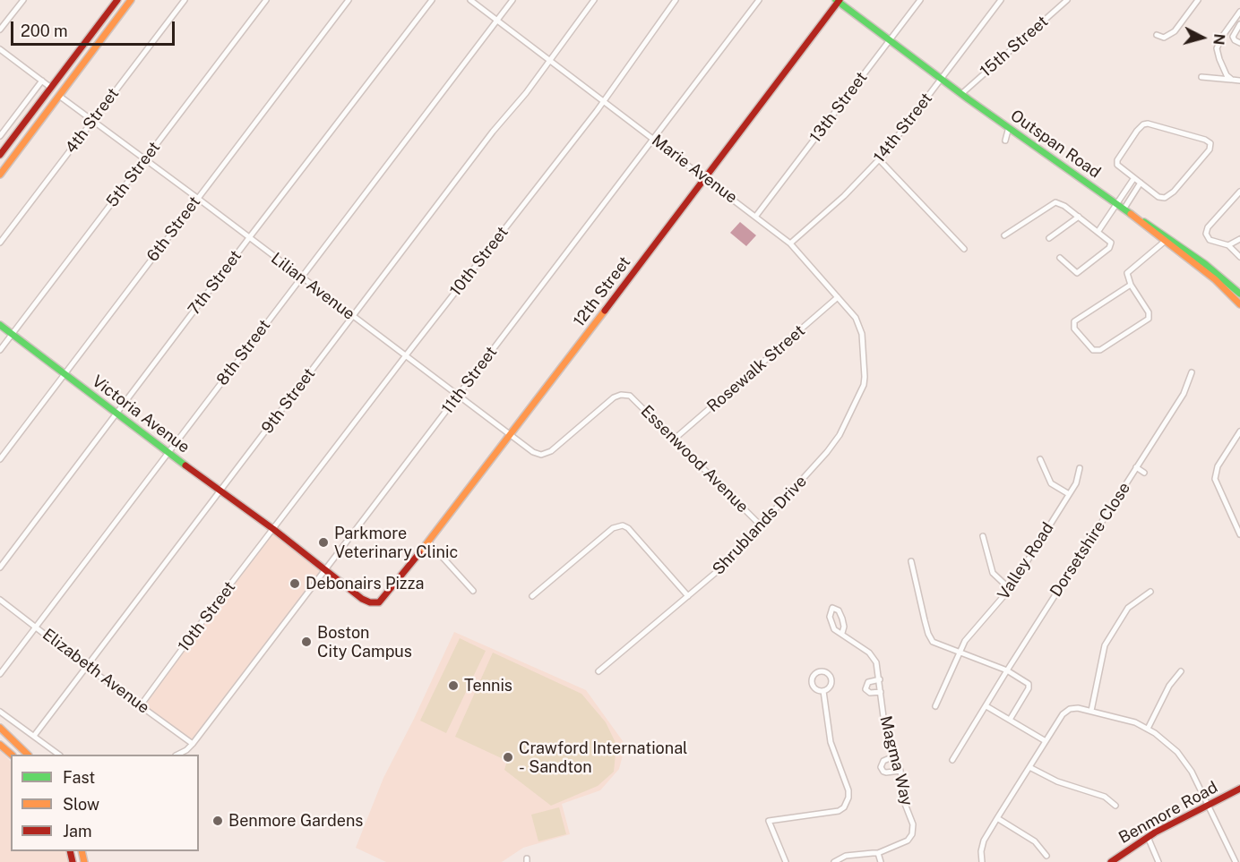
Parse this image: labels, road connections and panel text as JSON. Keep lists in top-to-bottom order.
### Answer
{
  "streets": {
    "street": [
      "15th Street",
      "13th Street",
      "4th Street",
      "14th Street",
      "Outspan Road",
      "Marie Avenue",
      "5th Street",
      "6th Street",
      "10th Street",
      "7th Street",
      "Lilian Avenue",
      "12th Street",
      "8th Street",
      "Rosewalk Street",
      "11th Street",
      "9th Street",
      "Victoria Avenue",
      "Essenwood Avenue",
      "Shrublands Drive",
      "Dorsetshire Close",
      "Valley Road",
      "Elizabeth Avenue",
      "Magma Way",
      "Benmore Road"
    ]
  },
  "crossings": [
    ["15th Street", "Outspan Road"],
    ["13th Street", "Outspan Road"],
    ["13th Street", "Marie Avenue"],
    ["4th Street", "Lilian Avenue"],
    ["14th Street", "Outspan Road"],
    ["14th Street", "Marie Avenue"],
    ["Outspan Road", "12th Street"],
    ["Marie Avenue", "10th Street"],
    ["Marie Avenue", "12th Street"],
    ["Marie Avenue", "8th Street"],
    ["Marie Avenue", "Rosewalk Street"],
    ["Marie Avenue", "11th Street"],
    ["Marie Avenue", "9th Street"],
    ["Marie Avenue", "Shrublands Drive"],
    ["5th Street", "Lilian Avenue"],
    ["5th Street", "Victoria Avenue"],
    ["6th Street", "Lilian Avenue"],
    ["6th Street", "Victoria Avenue"],
    ["10th Street", "Lilian Avenue"],
    ["10th Street", "Victoria Avenue"],
    ["10th Street", "Elizabeth Avenue"],
    ["7th Street", "Lilian Avenue"],
    ["7th Street", "Victoria Avenue"],
    ["Lilian Avenue", "12th Street"],
    ["Lilian Avenue", "8th Street"],
    ["Lilian Avenue", "11th Street"],
    ["Lilian Avenue", "9th Street"],
    ["Lilian Avenue", "Essenwood Avenue"],
    ["12th Street", "11th Street"],
    ["8th Street", "Victoria Avenue"],
    ["8th Street", "Elizabeth Avenue"],
    ["Rosewalk Street", "Essenwood Avenue"],
    ["11th Street", "Elizabeth Avenue"],
    ["9th Street", "Victoria Avenue"],
    ["9th Street", "Elizabeth Avenue"],
    ["Essenwood Avenue", "Shrublands Drive"]
  ],
  "places": [
    "Parkmore Veterinary Clinic",
    "Debonairs Pizza",
    "Boston City Campus",
    "Tennis",
    "Crawford International - Sandton",
    "Benmore Gardens"
  ],
  "legend": ["Fast", "Slow", "Jam"],
  "scale_bar": "200 m",
  "north": "right"
}
